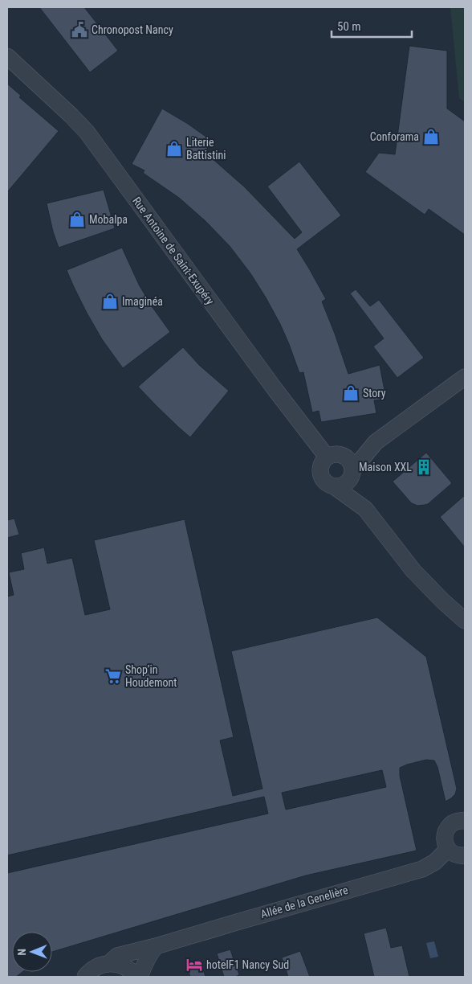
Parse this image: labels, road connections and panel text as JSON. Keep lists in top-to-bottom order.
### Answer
{
  "streets": {
    "street": ["Rue Antoine de Saint-Exupéry", "Allée de la Genelière"]
  },
  "places": {
    "public building": ["Chronopost Nancy"],
    "shop": [
      "Conforama",
      "Literie Battistini",
      "Mobalpa",
      "Imaginéa",
      "Story"
    ],
    "building": ["Maison XXL"],
    "supermarket": ["Shop’in Houdemont"],
    "hotel": ["hotelF1 Nancy Sud"]
  },
  "scale_bar": "50 m",
  "north": "left"
}
